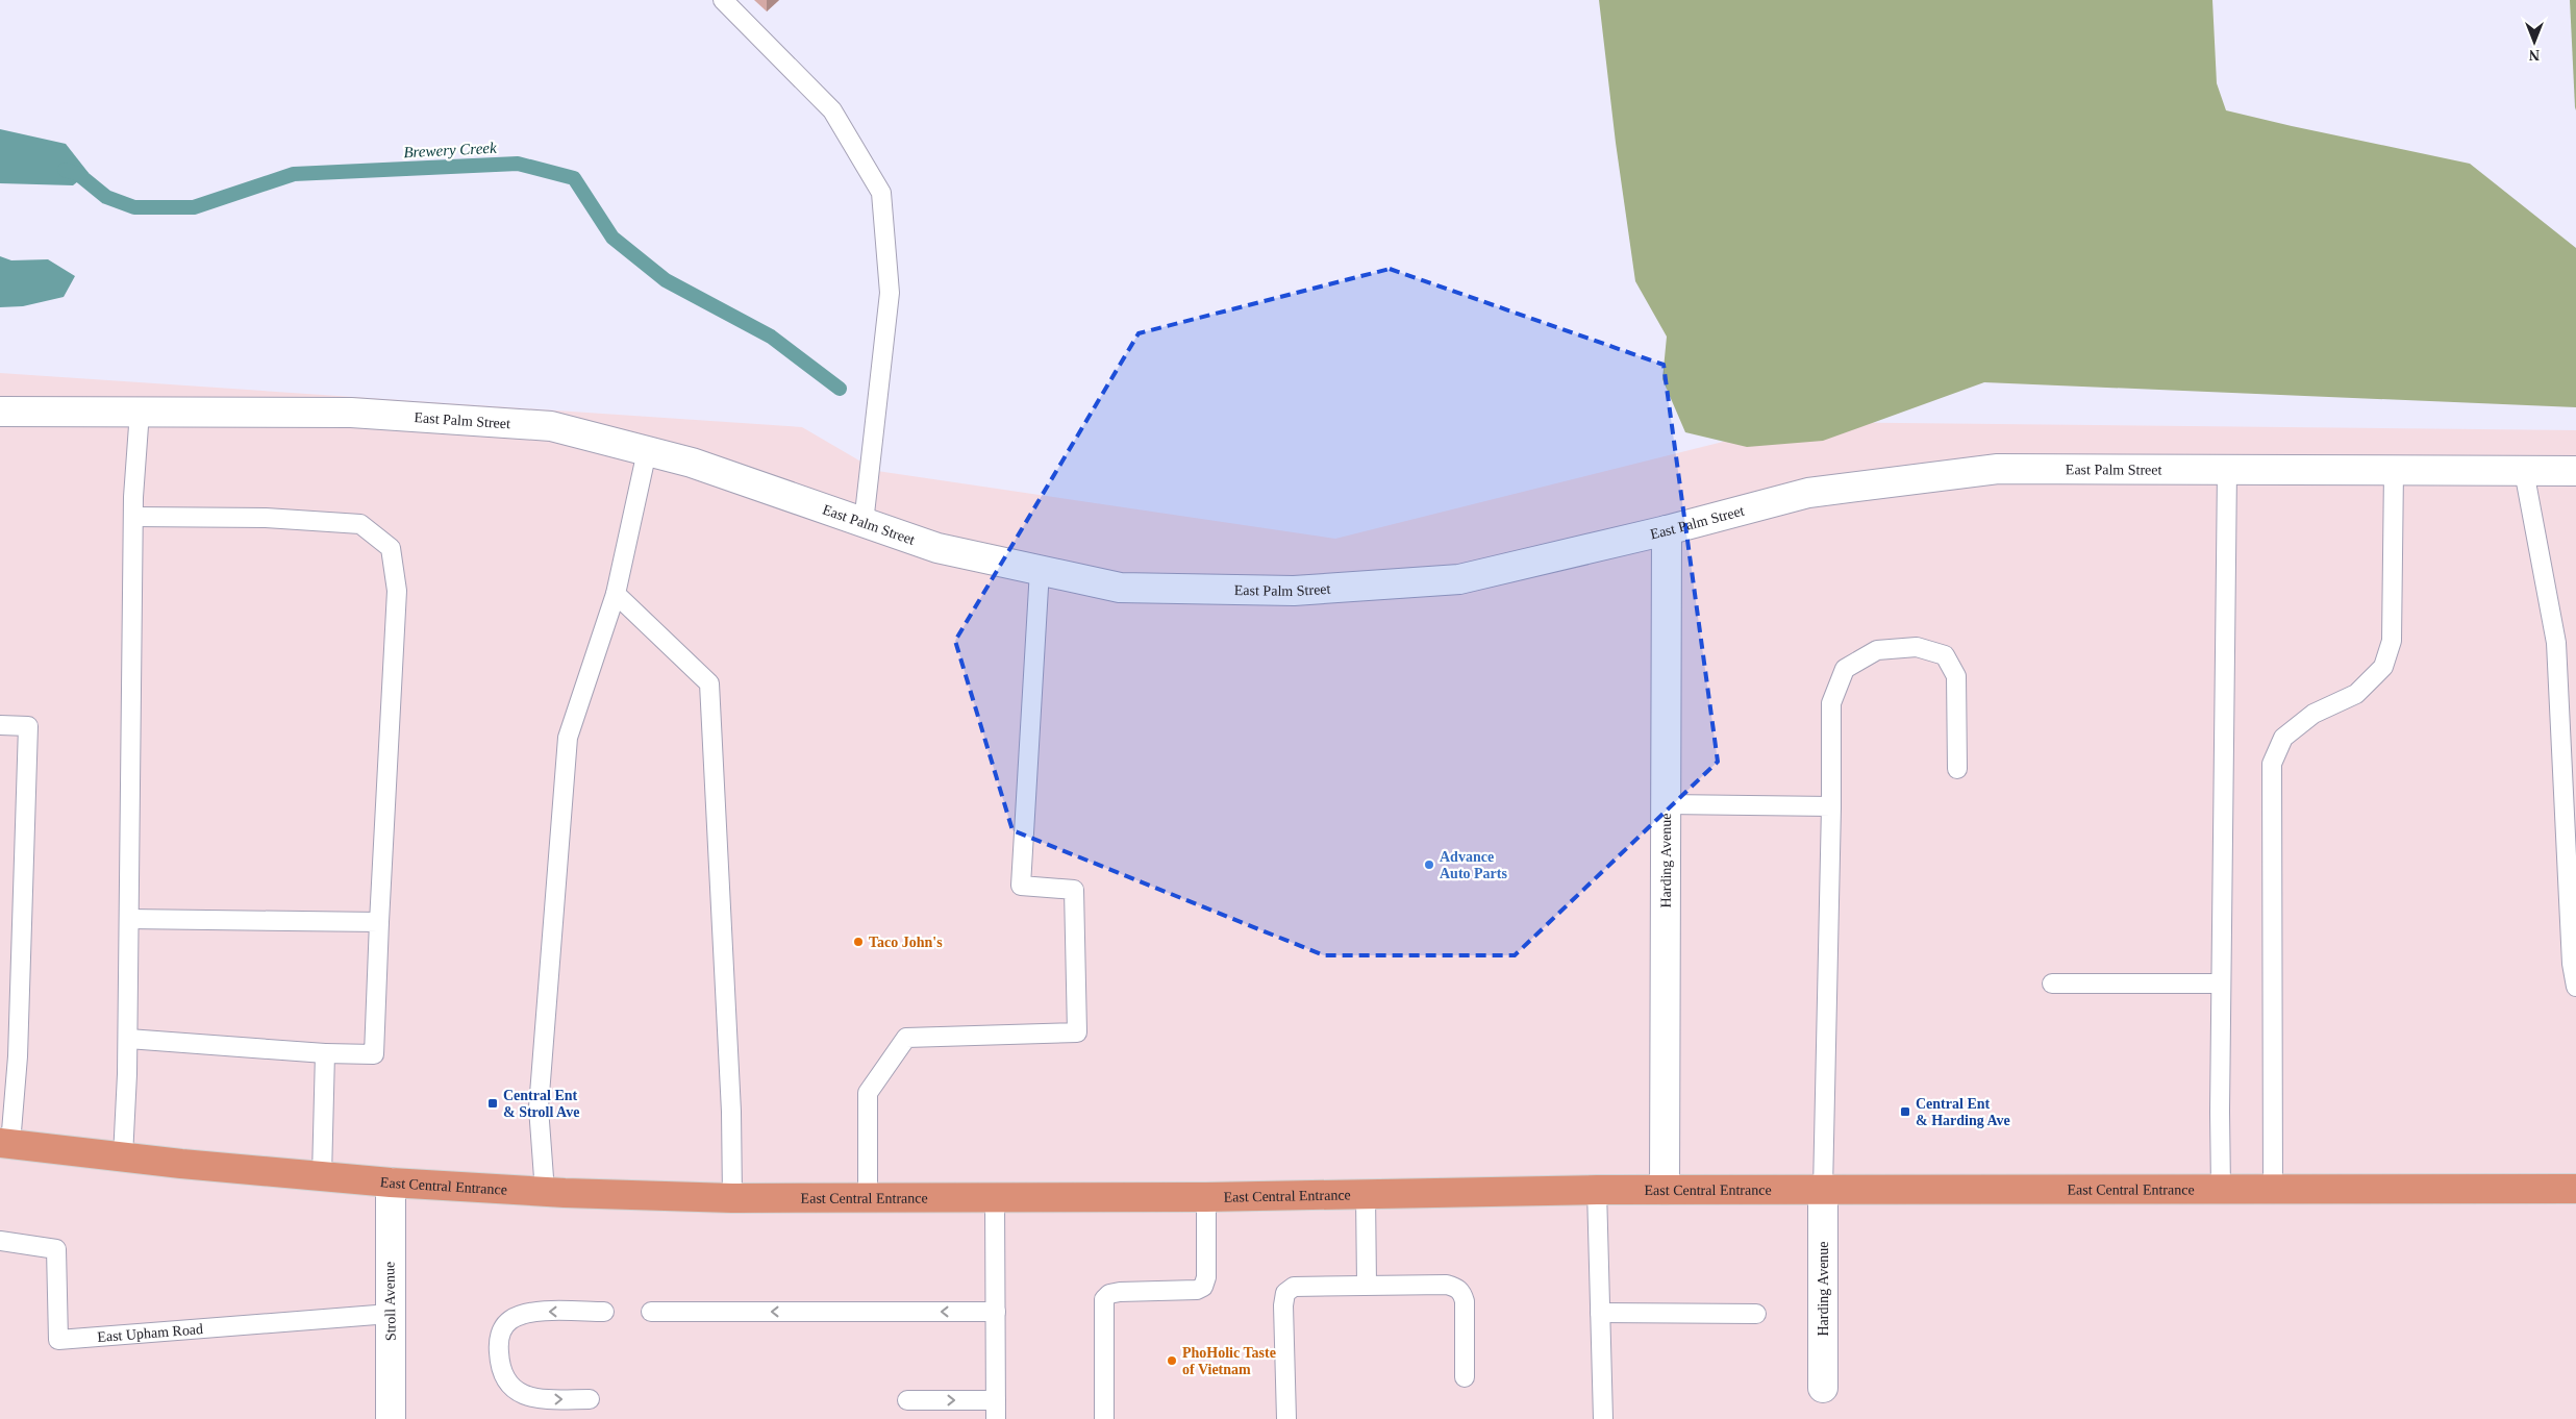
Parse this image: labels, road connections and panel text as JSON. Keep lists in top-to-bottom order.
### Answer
{
  "streets": {
    "highway": ["East Central Entrance"],
    "street": ["East Palm Street", "Harding Avenue", "Stroll Avenue"],
    "lane": ["East Upham Road"]
  },
  "crossings": [
    ["East Palm Street", "Harding Avenue"],
    ["Harding Avenue", "East Central Entrance"],
    ["East Central Entrance", "Stroll Avenue"],
    ["Stroll Avenue", "East Upham Road"]
  ],
  "water": ["Brewery Creek"],
  "places": {
    "other": ["Advance Auto Parts", "Taco John's", "PhoHolic Taste of Vietnam"],
    "transit": ["Central Ent & Stroll Ave", "Central Ent & Harding Ave"]
  },
  "north": "bottom"
}
